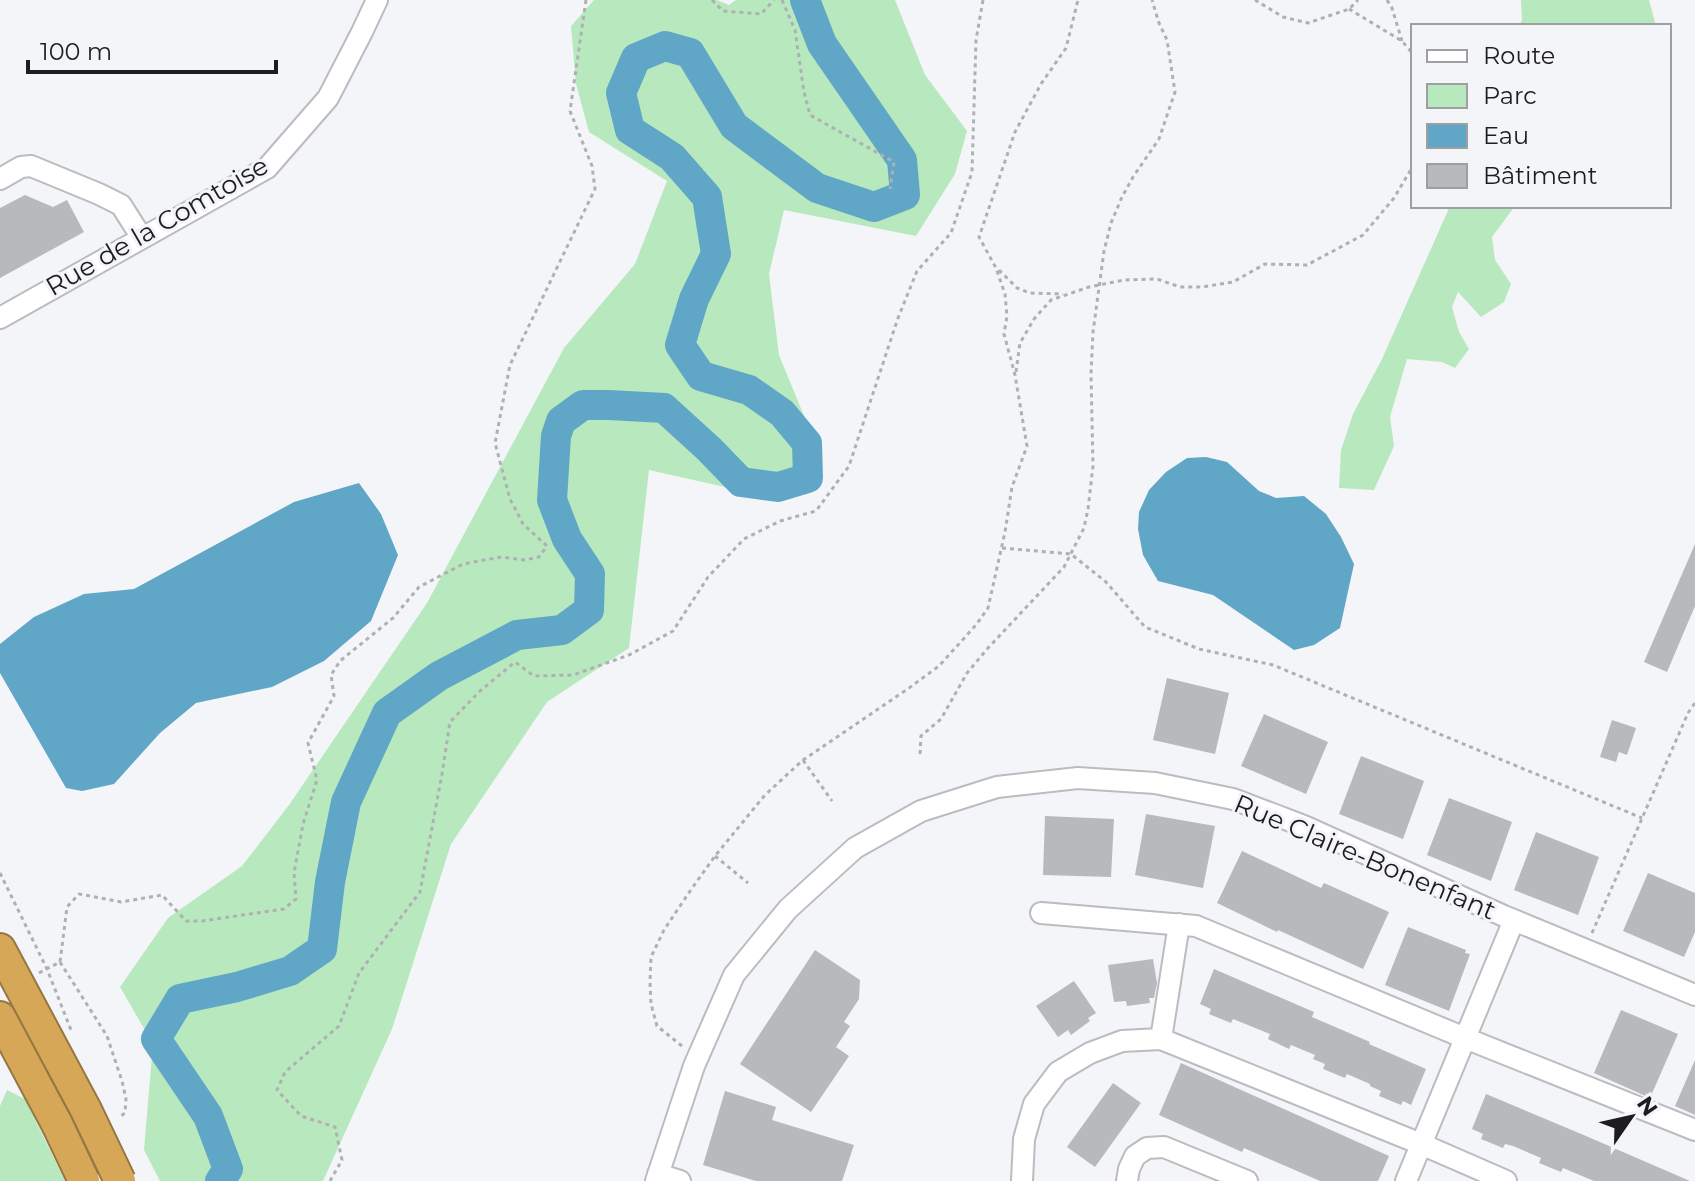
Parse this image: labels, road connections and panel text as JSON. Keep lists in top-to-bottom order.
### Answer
{
  "streets": {
    "street": ["Rue de la Comtoise", "Rue Claire-Bonenfant"]
  },
  "legend": [
    "Route",
    "Parc",
    "Eau",
    "Bâtiment"
  ],
  "scale_bar": "100 m",
  "north": "top right"
}
